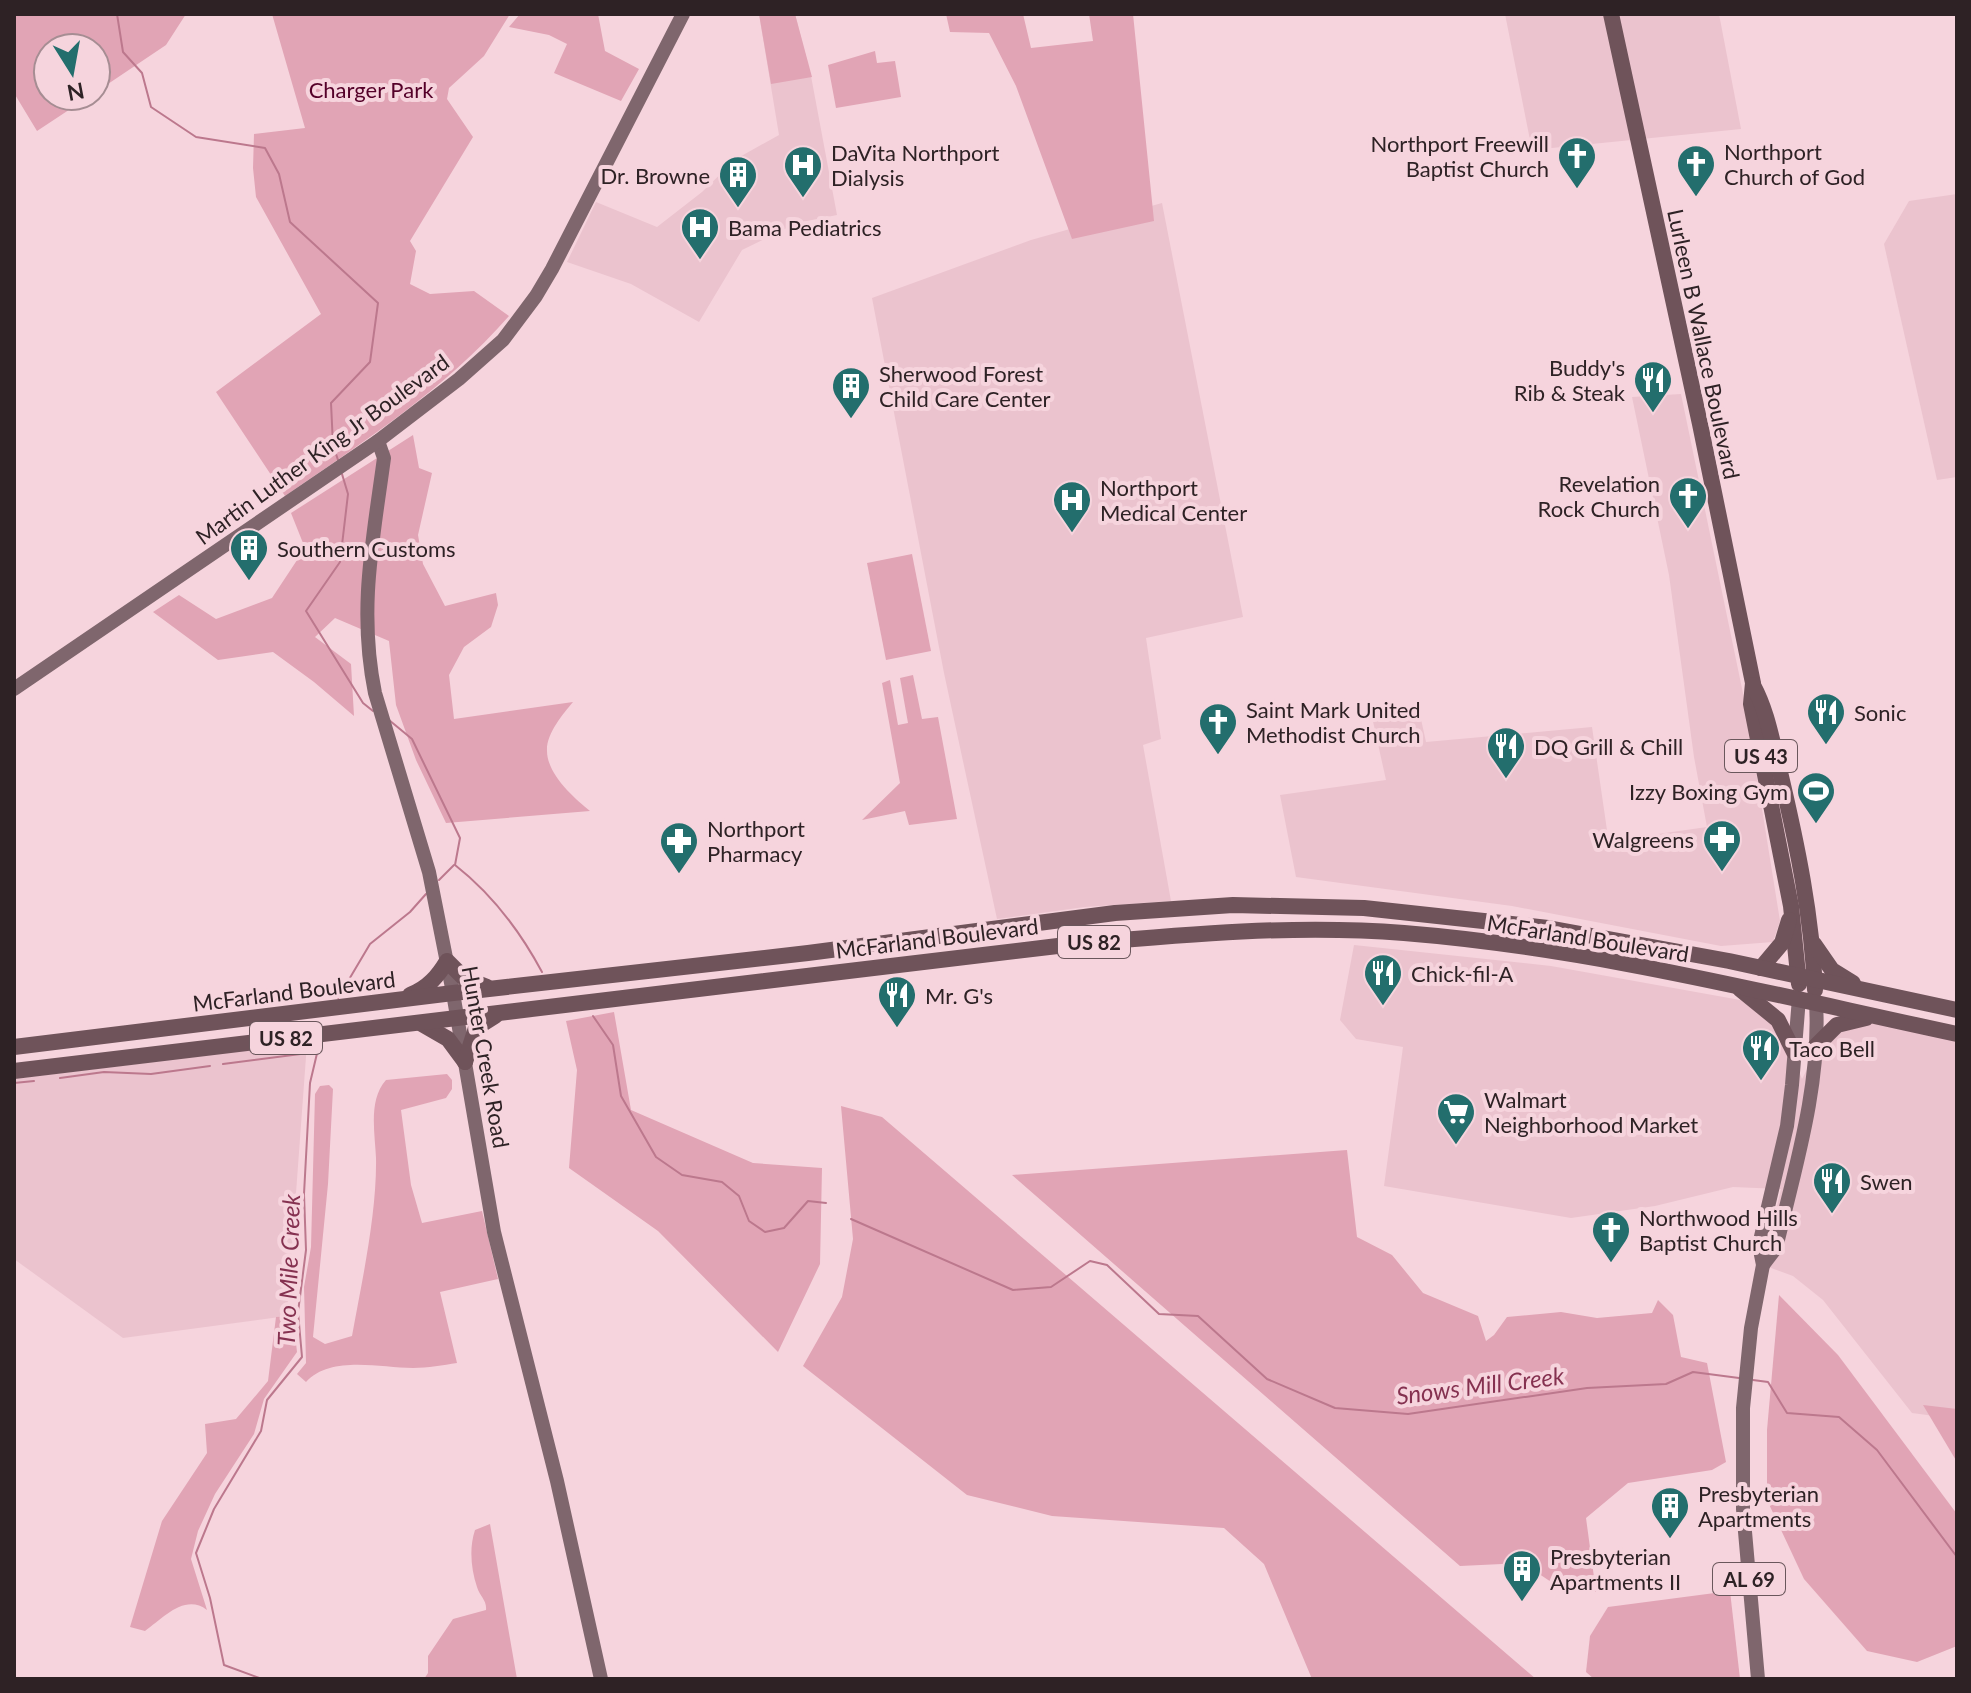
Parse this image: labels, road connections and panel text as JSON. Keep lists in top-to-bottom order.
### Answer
{
  "streets": {
    "highway": [
      "Lurleen B Wallace Boulevard",
      "US 43",
      "McFarland Boulevard",
      "US 82",
      "AL 69"
    ],
    "main road": ["Martin Luther King Jr Boulevard", "Hunter Creek Road"]
  },
  "crossings": [
    ["Lurleen B Wallace Boulevard", "McFarland Boulevard"],
    ["Lurleen B Wallace Boulevard", "AL 69"],
    ["Martin Luther King Jr Boulevard", "Hunter Creek Road"],
    ["McFarland Boulevard", "Hunter Creek Road"],
    ["McFarland Boulevard", "AL 69"]
  ],
  "water": ["Two Mile Creek", "Snows Mill Creek"],
  "parks": ["Charger Park"],
  "places": {
    "church": [
      "Northport Freewill Baptist Church",
      "Northport Church of God",
      "Revelation Rock Church",
      "Saint Mark United Methodist Church",
      "Northwood Hills Baptist Church"
    ],
    "hospital": ["DaVita Northport Dialysis", "Bama Pediatrics", "Northport Medical Center"],
    "building": [
      "Dr. Browne",
      "Sherwood Forest Child Care Center",
      "Southern Customs",
      "Presbyterian Apartments",
      "Presbyterian Apartments II"
    ],
    "restaurant": [
      "Buddy's Rib & Steak",
      "Sonic",
      "DQ Grill & Chill",
      "Chick-fil-A",
      "Mr. G's",
      "Taco Bell",
      "Swen"
    ],
    "sports": ["Izzy Boxing Gym"],
    "pharmacy": ["Walgreens", "Northport Pharmacy"],
    "supermarket": ["Walmart Neighborhood Market"]
  },
  "north": "bottom"
}
